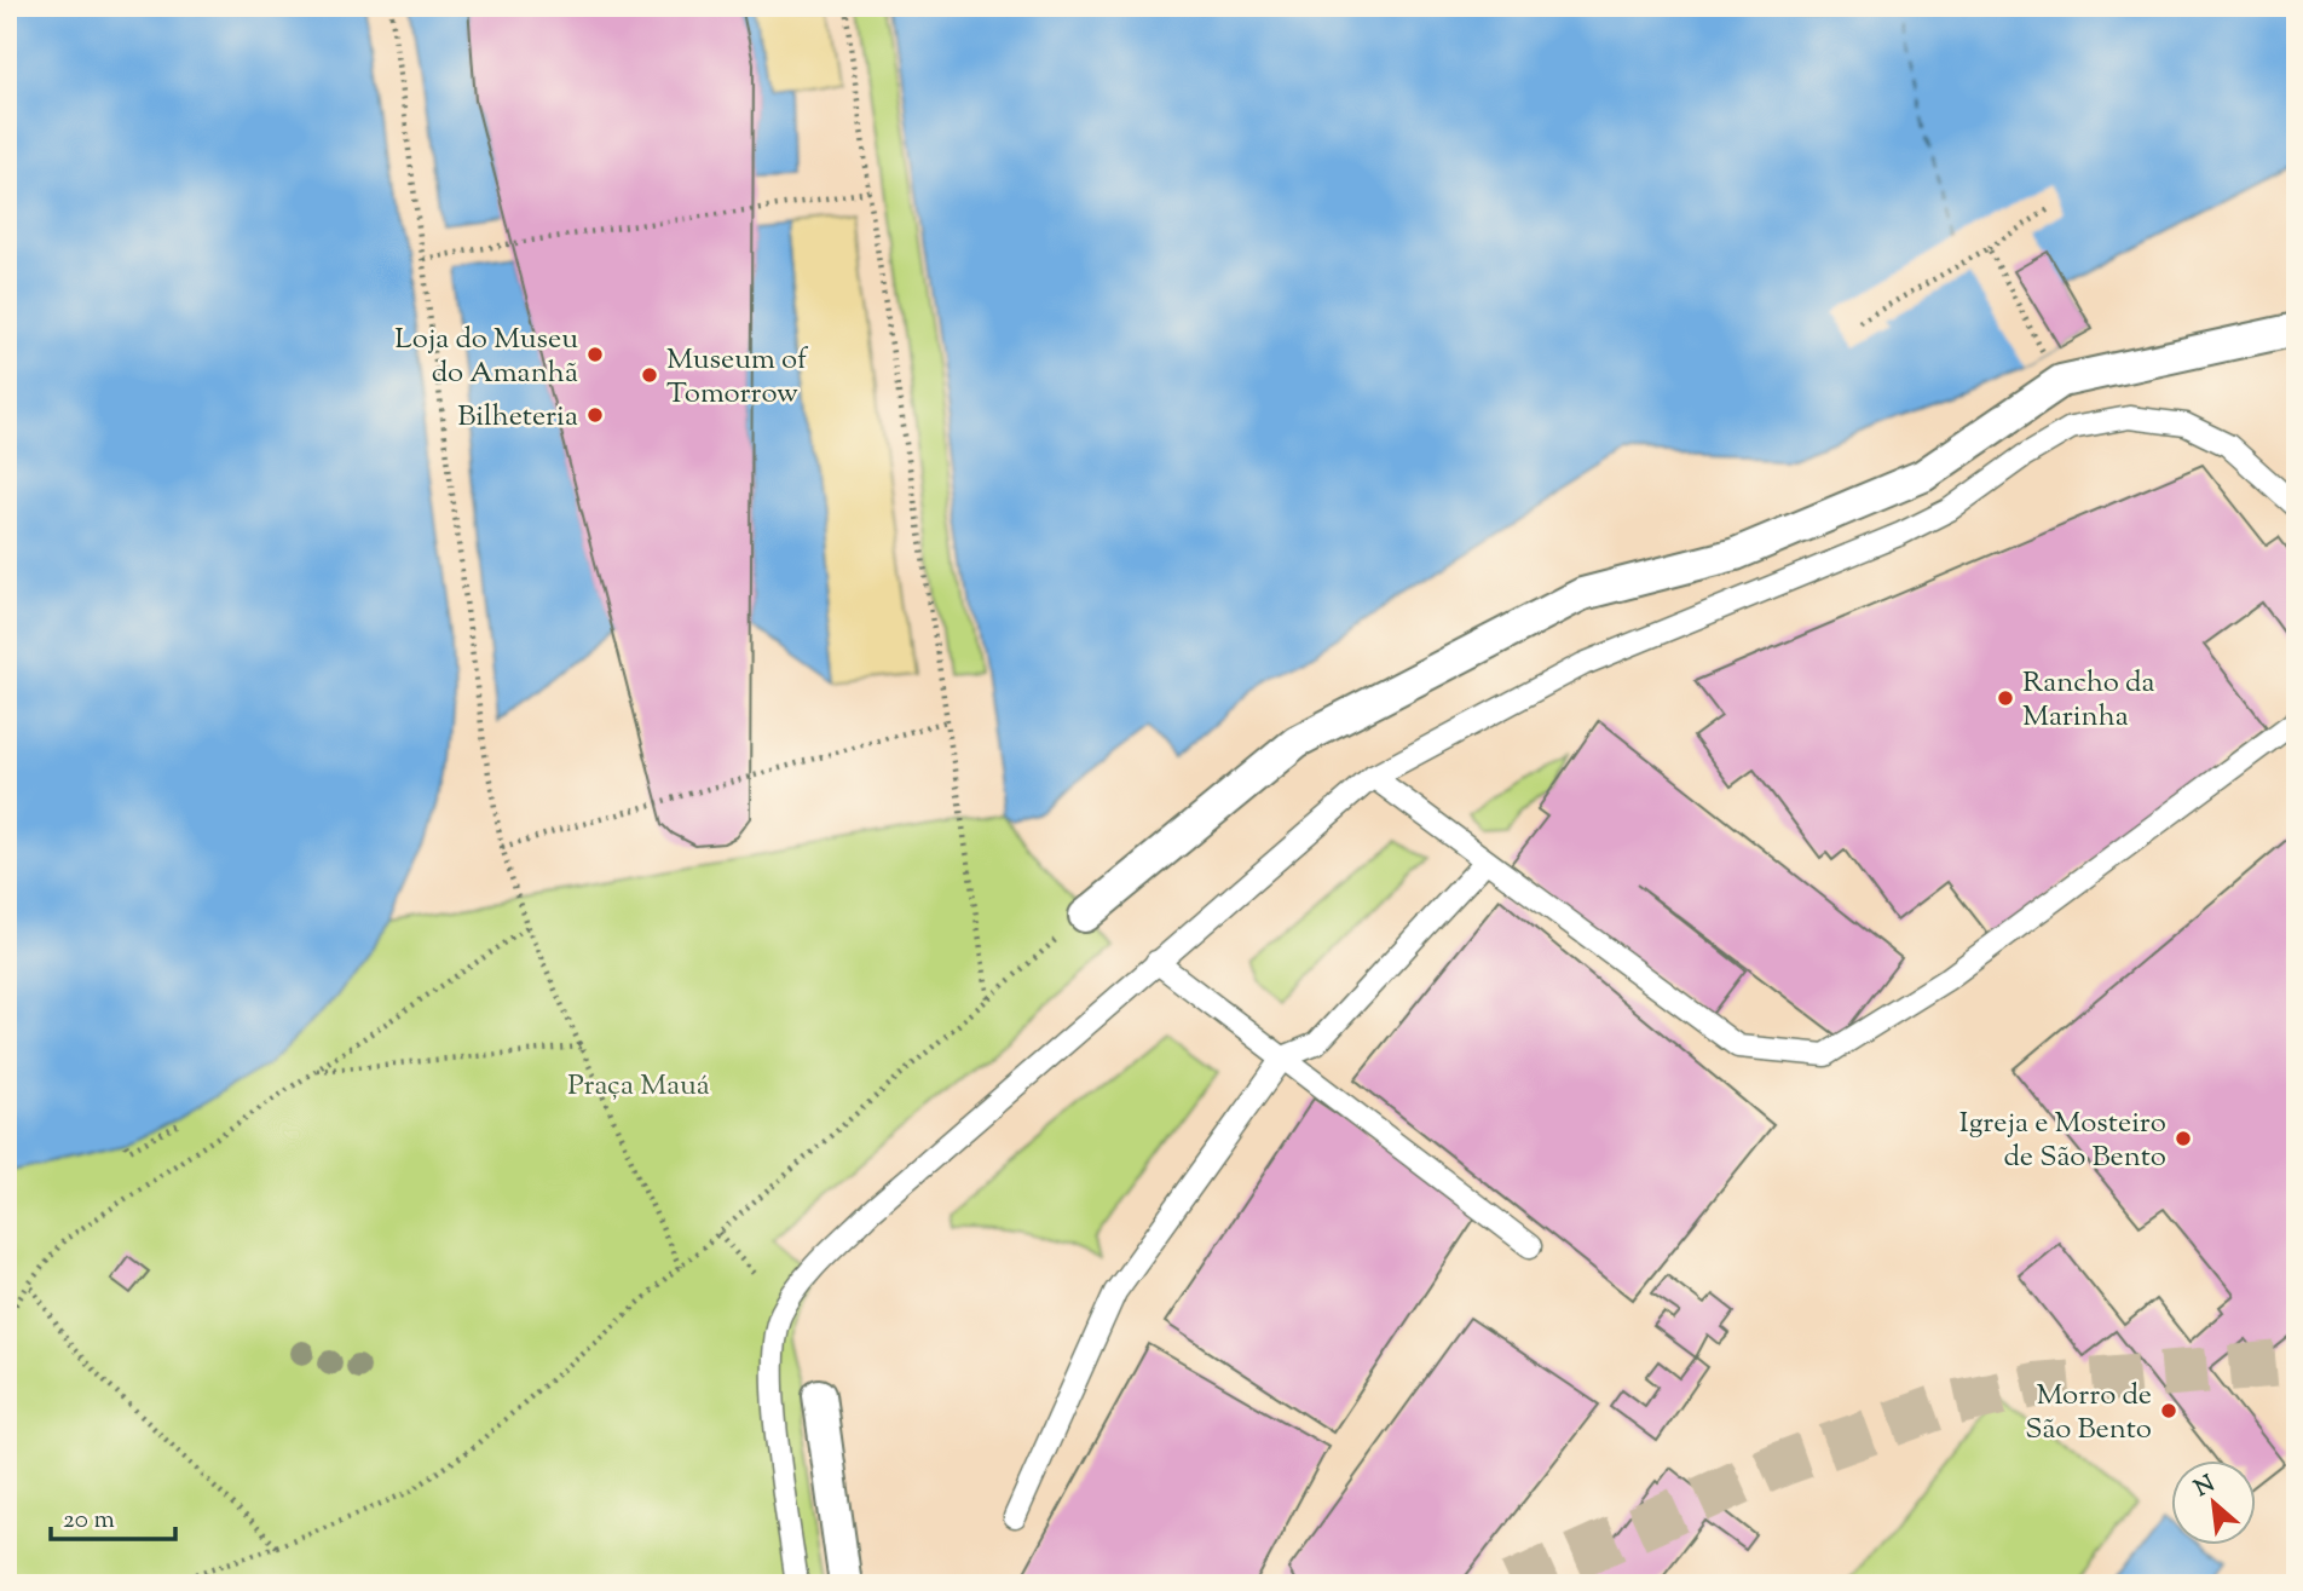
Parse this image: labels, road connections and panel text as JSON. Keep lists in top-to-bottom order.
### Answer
{
  "parks": ["Praça Mauá"],
  "places": [
    "Loja do Museu do Amanhã",
    "Museum of Tomorrow",
    "Bilheteria",
    "Rancho da Marinha",
    "Igreja e Mosteiro de São Bento",
    "Morro de São Bento"
  ],
  "scale_bar": "20 m",
  "north": "top left"
}
